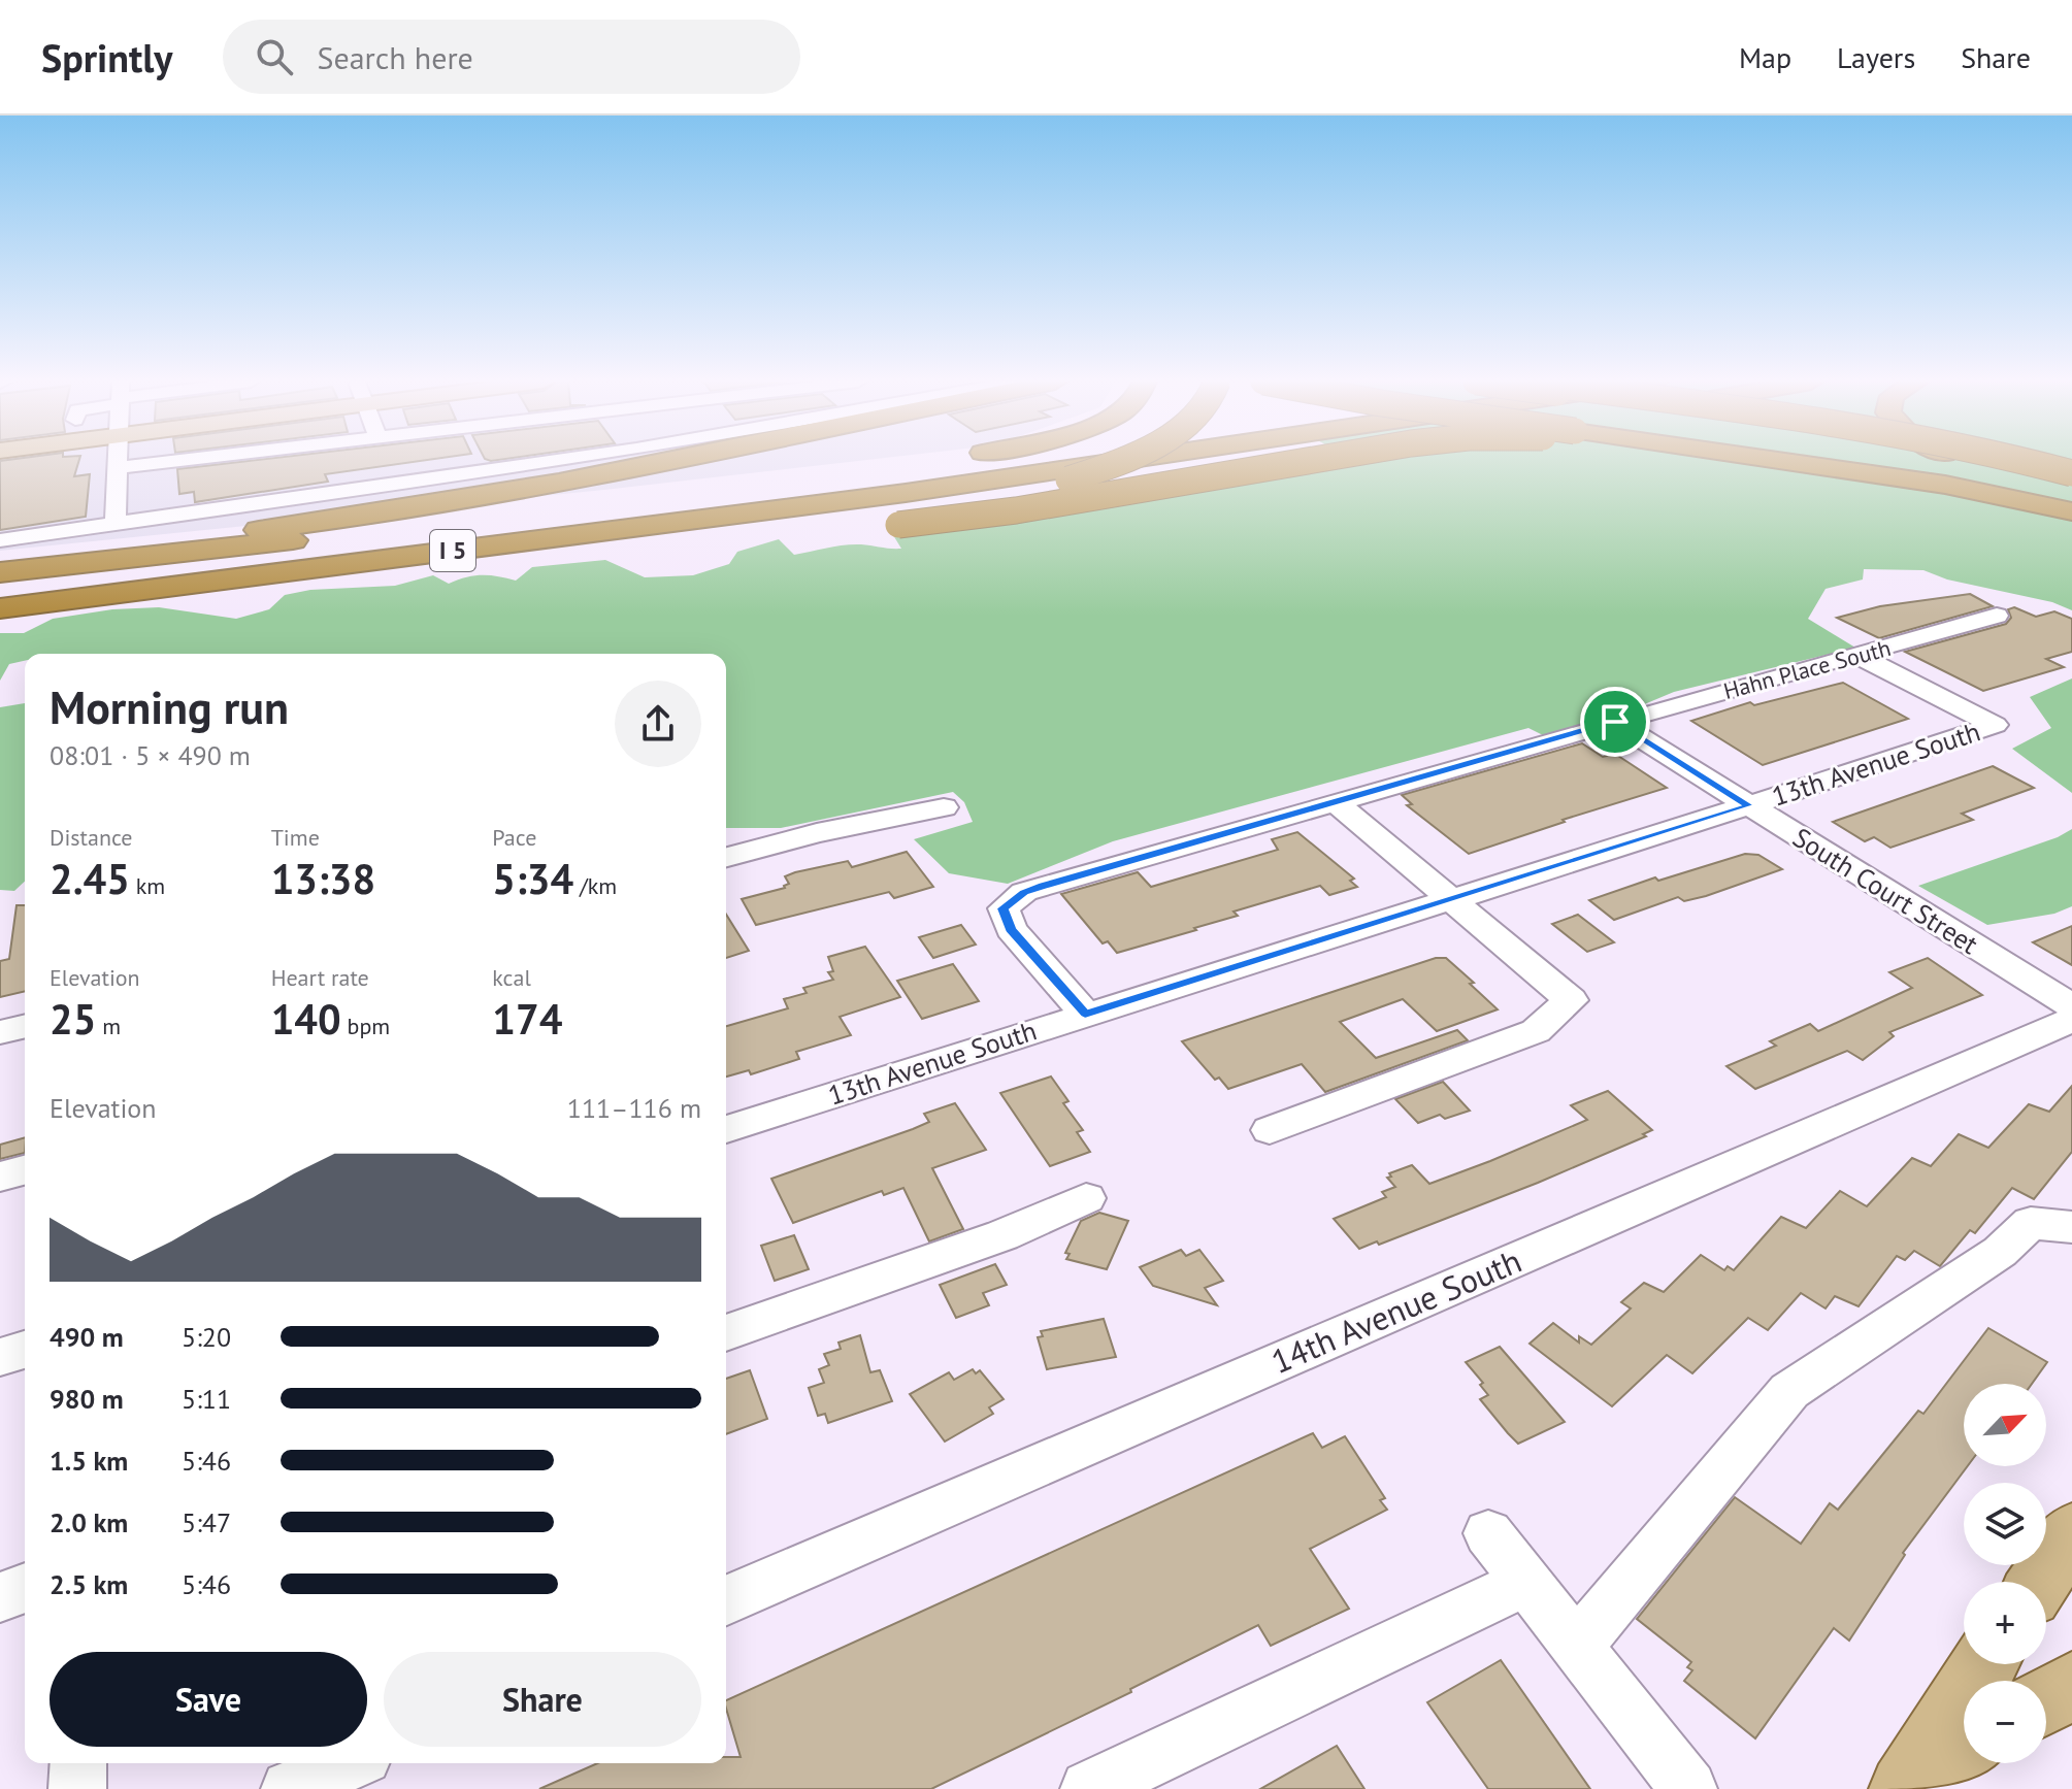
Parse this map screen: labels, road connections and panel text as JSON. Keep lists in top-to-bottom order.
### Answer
{
  "streets": {
    "highway": ["I 5"],
    "street": [
      "Hahn Place South",
      "13th Avenue South",
      "South Court Street",
      "14th Avenue South"
    ]
  },
  "crossings": [
    ["Hahn Place South", "13th Avenue South"],
    ["Hahn Place South", "South Court Street"],
    ["13th Avenue South", "South Court Street"]
  ],
  "north": "top right",
  "page": {
    "header": "Sprintly",
    "search": "Search here",
    "nav": ["Map", "Layers", "Share"],
    "heading": ["Morning run", "08:01 · 5 × 490 m"],
    "stats": [
      ["Distance", "2.45 km"],
      ["Time", "13:38"],
      ["Pace", "5:34 /km"],
      ["Elevation", "25 m"],
      ["Heart rate", "140 bpm"],
      ["kcal", "174"]
    ],
    "chart": ["Elevation", "111–116 m"],
    "list": [
      {
        "name": "490 m",
        "note": "5:20"
      },
      {
        "name": "980 m",
        "note": "5:11"
      },
      {
        "name": "1.5 km",
        "note": "5:46"
      },
      {
        "name": "2.0 km",
        "note": "5:47"
      },
      {
        "name": "2.5 km",
        "note": "5:46"
      }
    ],
    "map_buttons": ["+", "−"],
    "buttons": ["Save", "Share"]
  }
}
